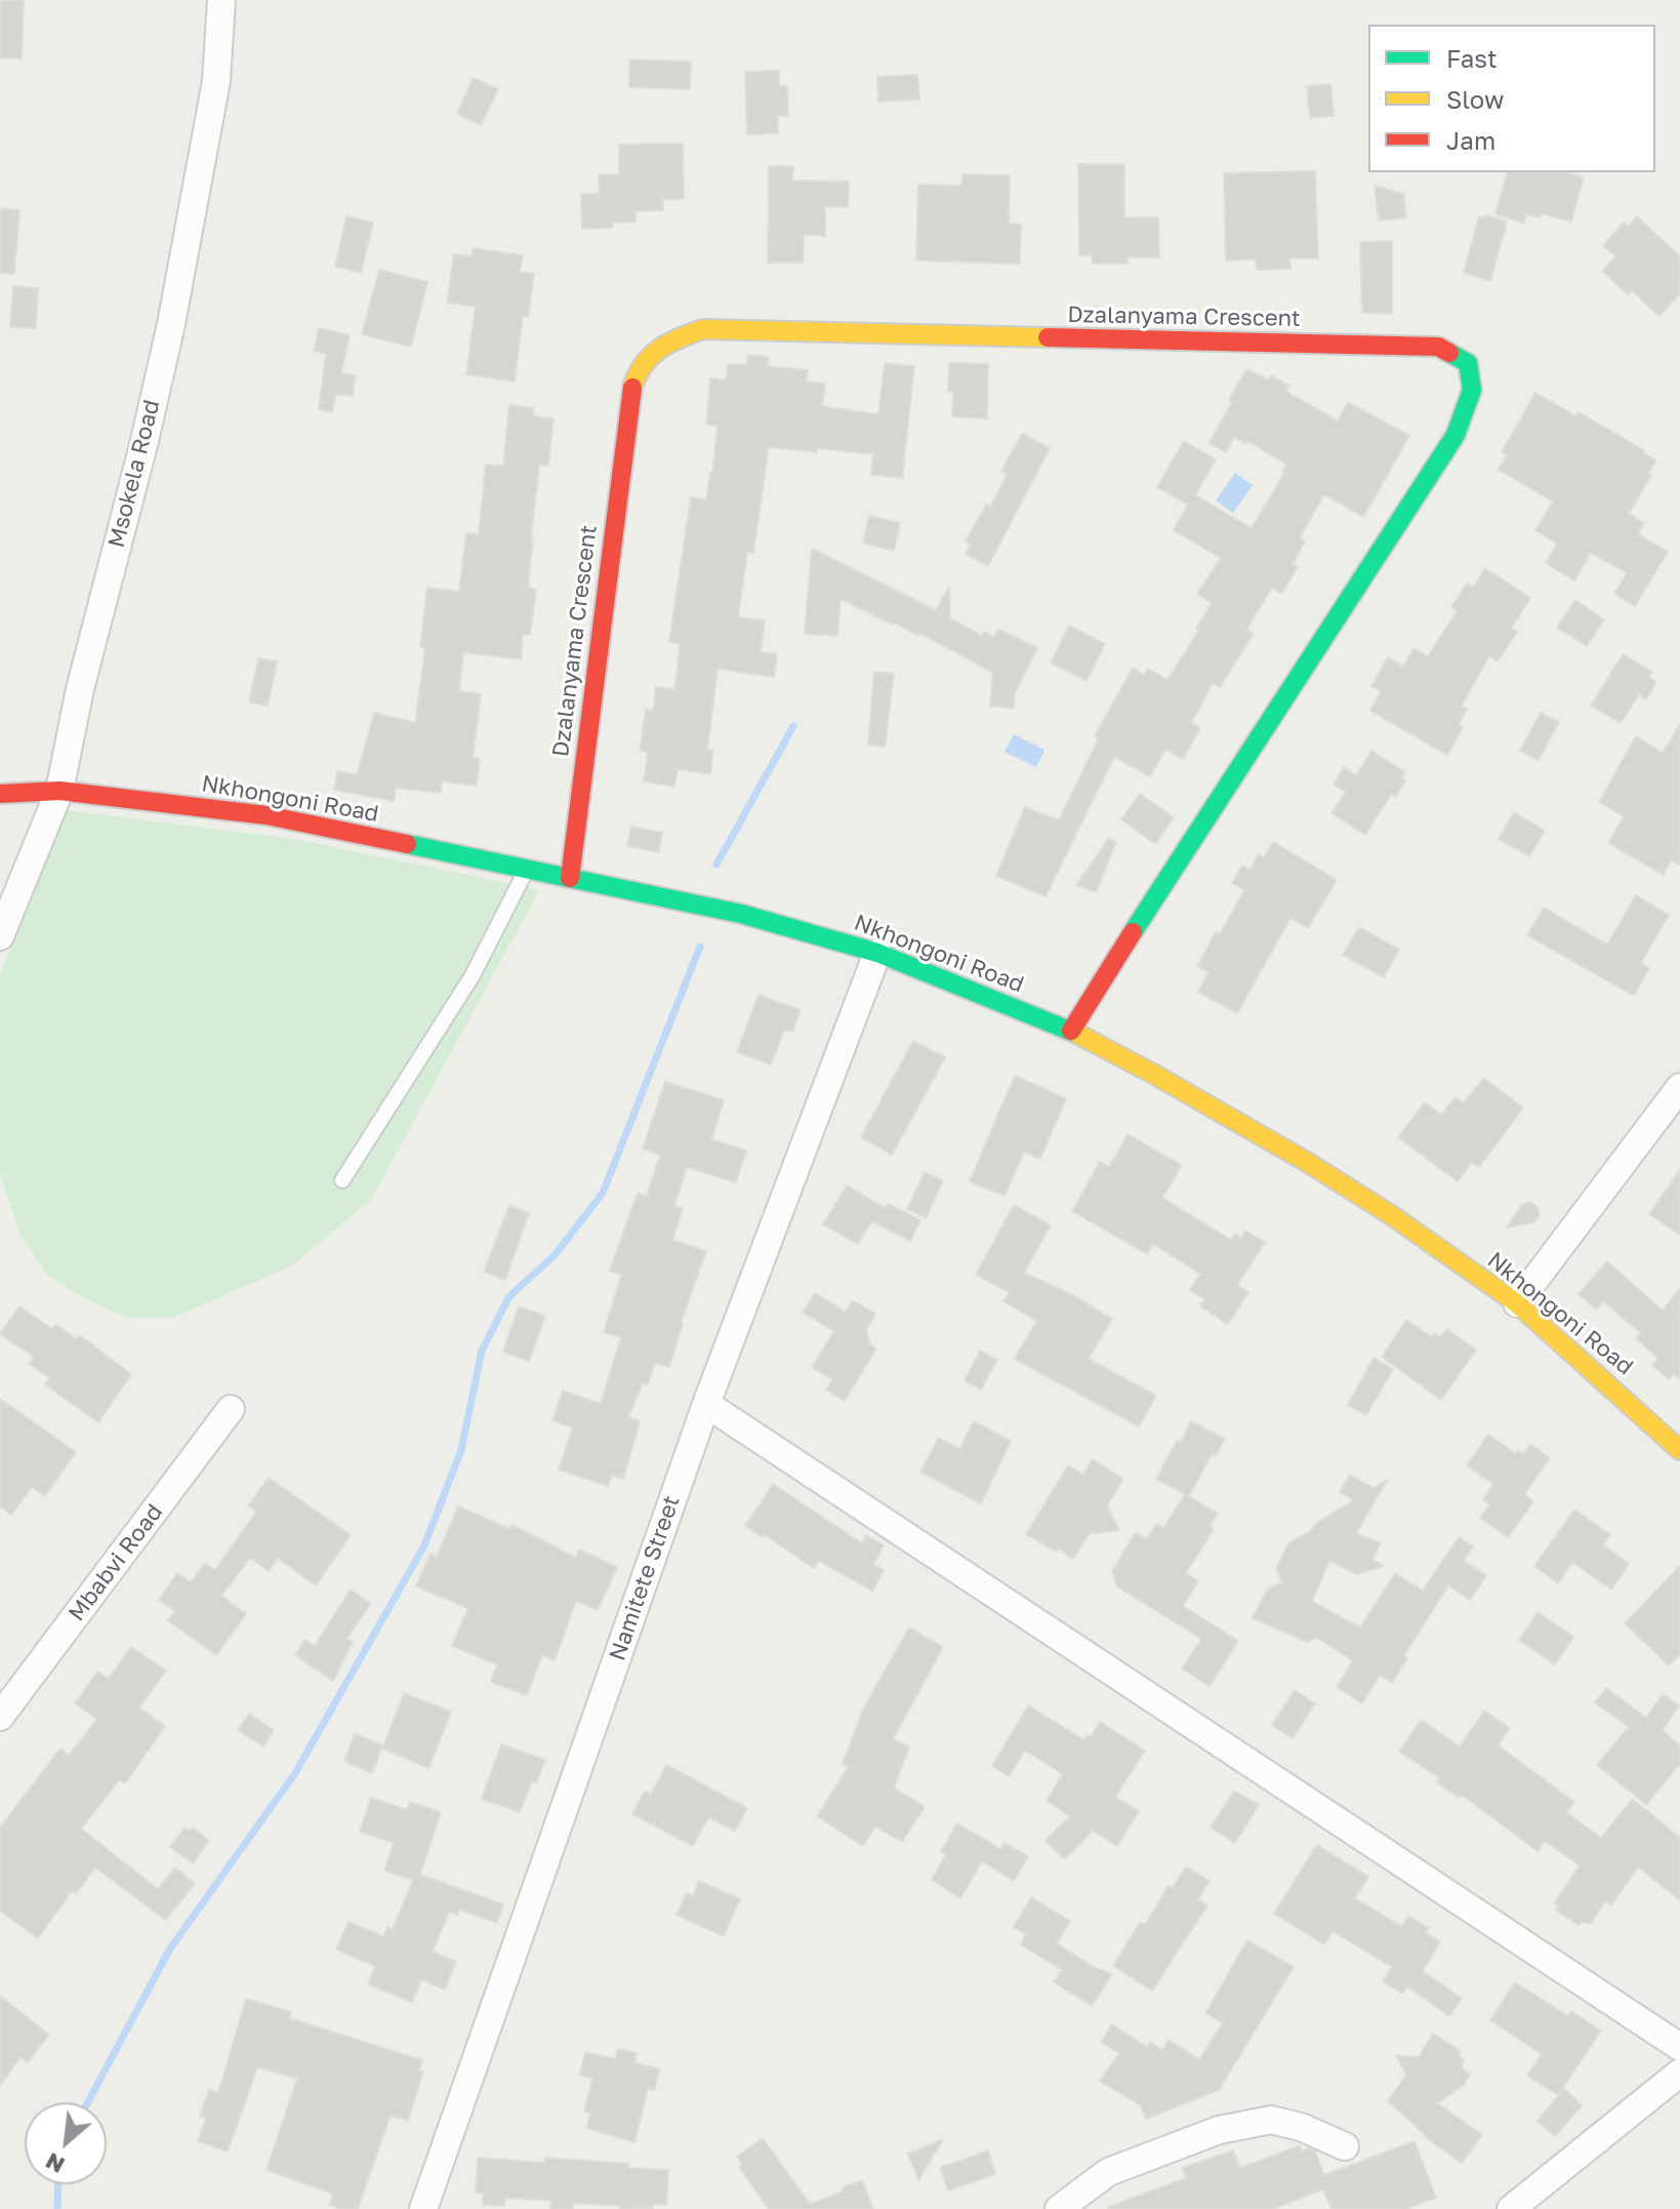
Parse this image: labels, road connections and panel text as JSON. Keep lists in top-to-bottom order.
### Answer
{
  "streets": {
    "street": [
      "Dzalanyama Crescent",
      "Msokela Road",
      "Nkhongoni Road",
      "Mbabvi Road",
      "Namitete Street"
    ]
  },
  "crossings": [
    ["Dzalanyama Crescent", "Nkhongoni Road"],
    ["Msokela Road", "Nkhongoni Road"],
    ["Nkhongoni Road", "Namitete Street"]
  ],
  "legend": ["Fast", "Slow", "Jam"],
  "north": "bottom left"
}
